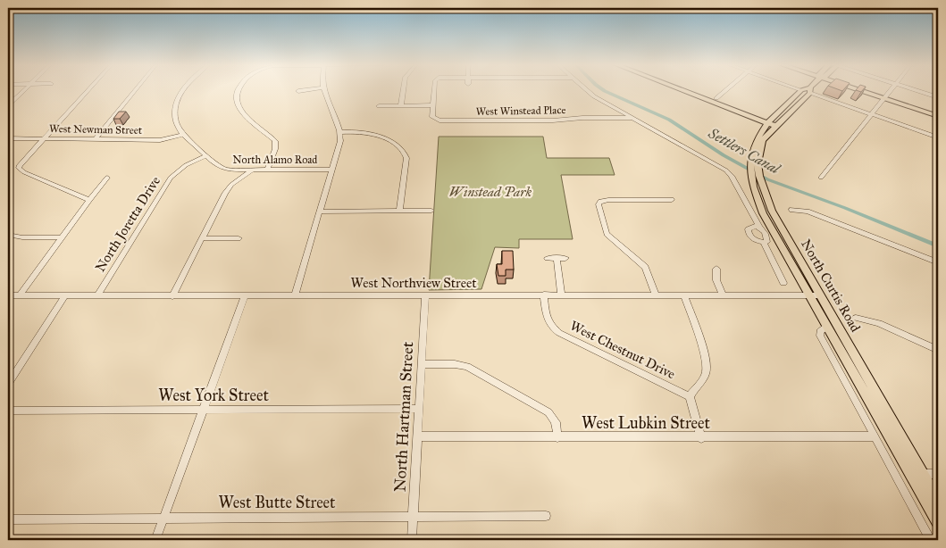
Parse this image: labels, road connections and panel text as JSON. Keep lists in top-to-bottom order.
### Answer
{
  "streets": {
    "main road": ["North Curtis Road"],
    "street": [
      "West Winstead Place",
      "West Newman Street",
      "North Alamo Road",
      "North Joretta Drive",
      "West Northview Street",
      "West Chestnut Drive",
      "West York Street",
      "North Hartman Street",
      "West Lubkin Street",
      "West Butte Street"
    ]
  },
  "crossings": [
    ["West Newman Street", "North Alamo Road"],
    ["North Alamo Road", "North Joretta Drive"],
    ["North Joretta Drive", "West Northview Street"],
    ["West Northview Street", "North Curtis Road"],
    ["West Northview Street", "West Chestnut Drive"],
    ["West Northview Street", "North Hartman Street"],
    ["North Curtis Road", "West Lubkin Street"],
    ["West York Street", "North Hartman Street"],
    ["North Hartman Street", "West Lubkin Street"],
    ["North Hartman Street", "West Butte Street"]
  ],
  "water": ["Settlers Canal"],
  "parks": ["Winstead Park"]
}
